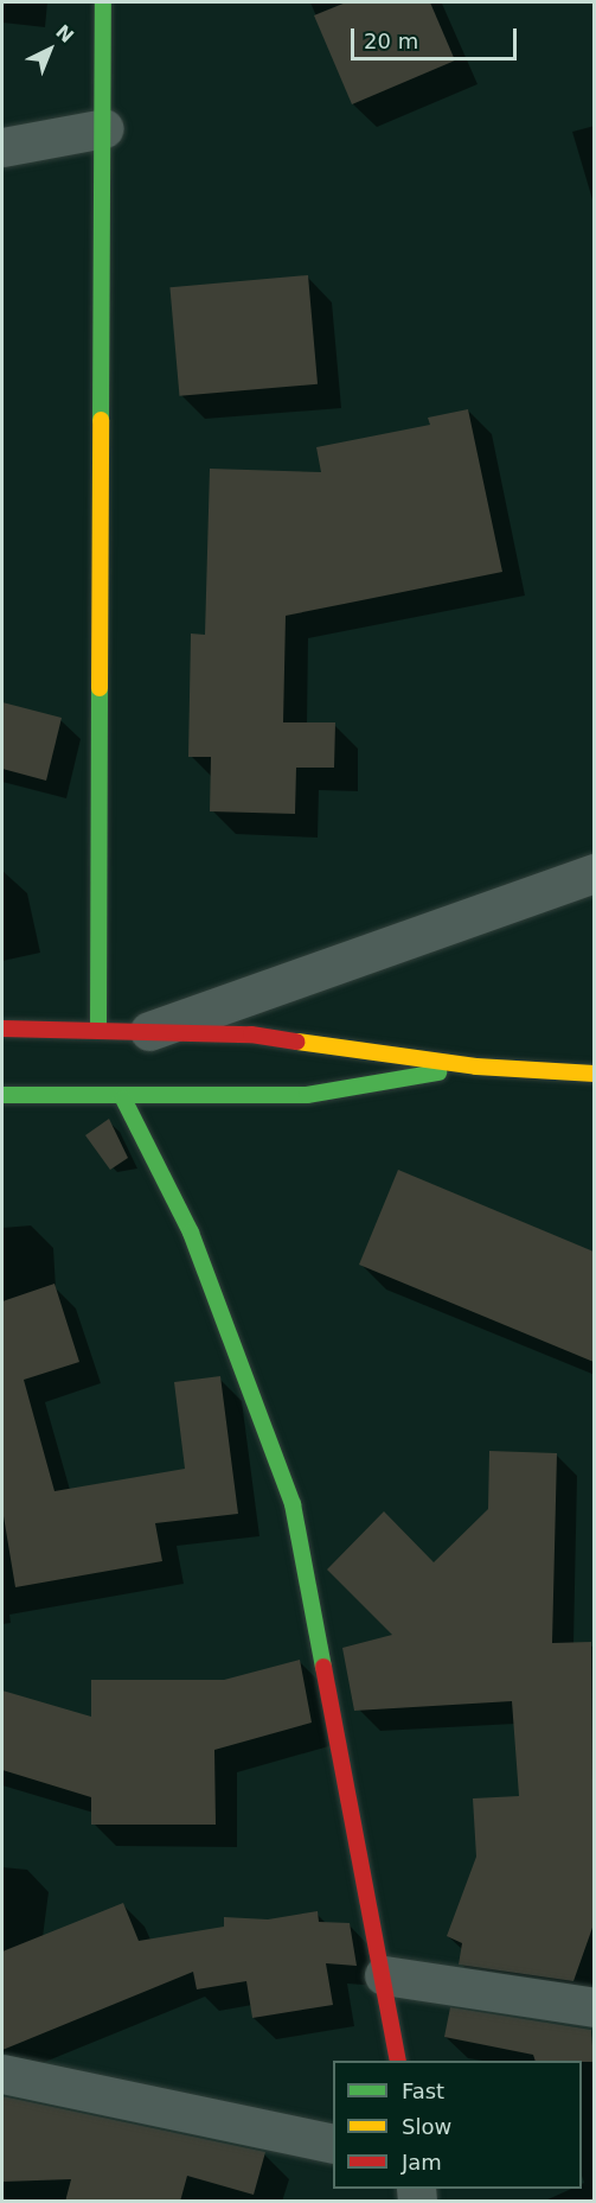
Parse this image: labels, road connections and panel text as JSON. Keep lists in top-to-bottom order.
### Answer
{
  "legend": ["Fast", "Slow", "Jam"],
  "scale_bar": "20 m",
  "north": "top right"
}
